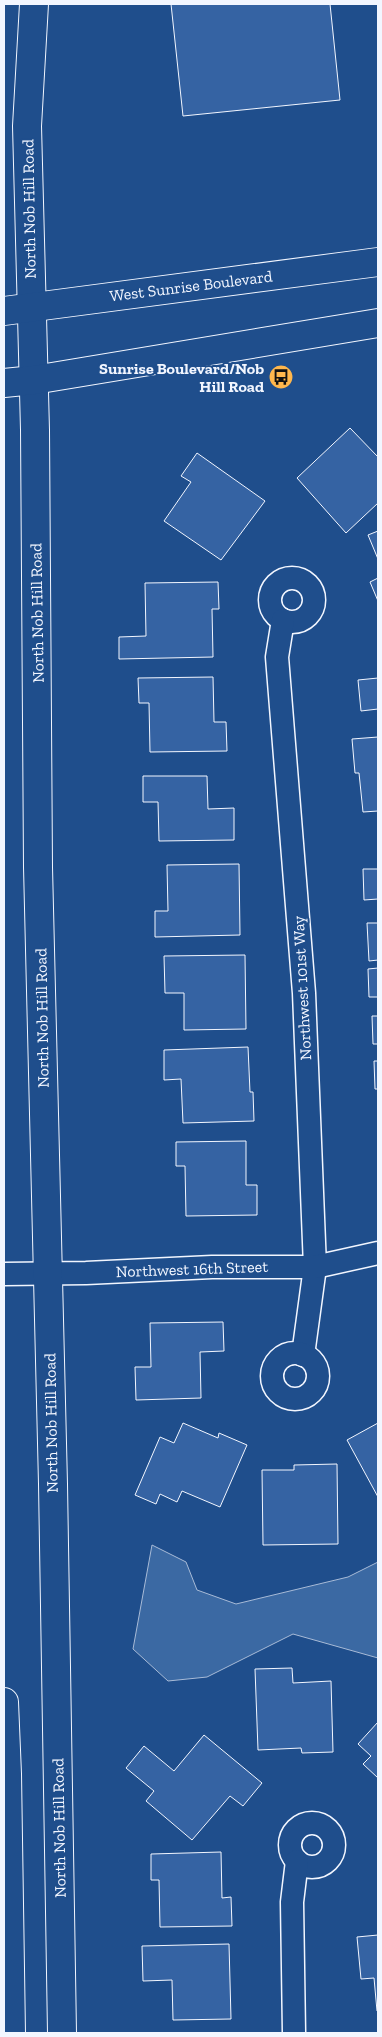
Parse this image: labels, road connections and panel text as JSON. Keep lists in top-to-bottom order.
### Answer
{
  "streets": {
    "main road": ["North Nob Hill Road", "West Sunrise Boulevard"],
    "street": ["Northwest 101st Way", "Northwest 16th Street"]
  },
  "crossings": [
    ["North Nob Hill Road", "West Sunrise Boulevard"],
    ["North Nob Hill Road", "Northwest 16th Street"],
    ["Northwest 101st Way", "Northwest 16th Street"]
  ],
  "places": {
    "bus stop": ["Sunrise Boulevard/Nob Hill Road"]
  }
}
